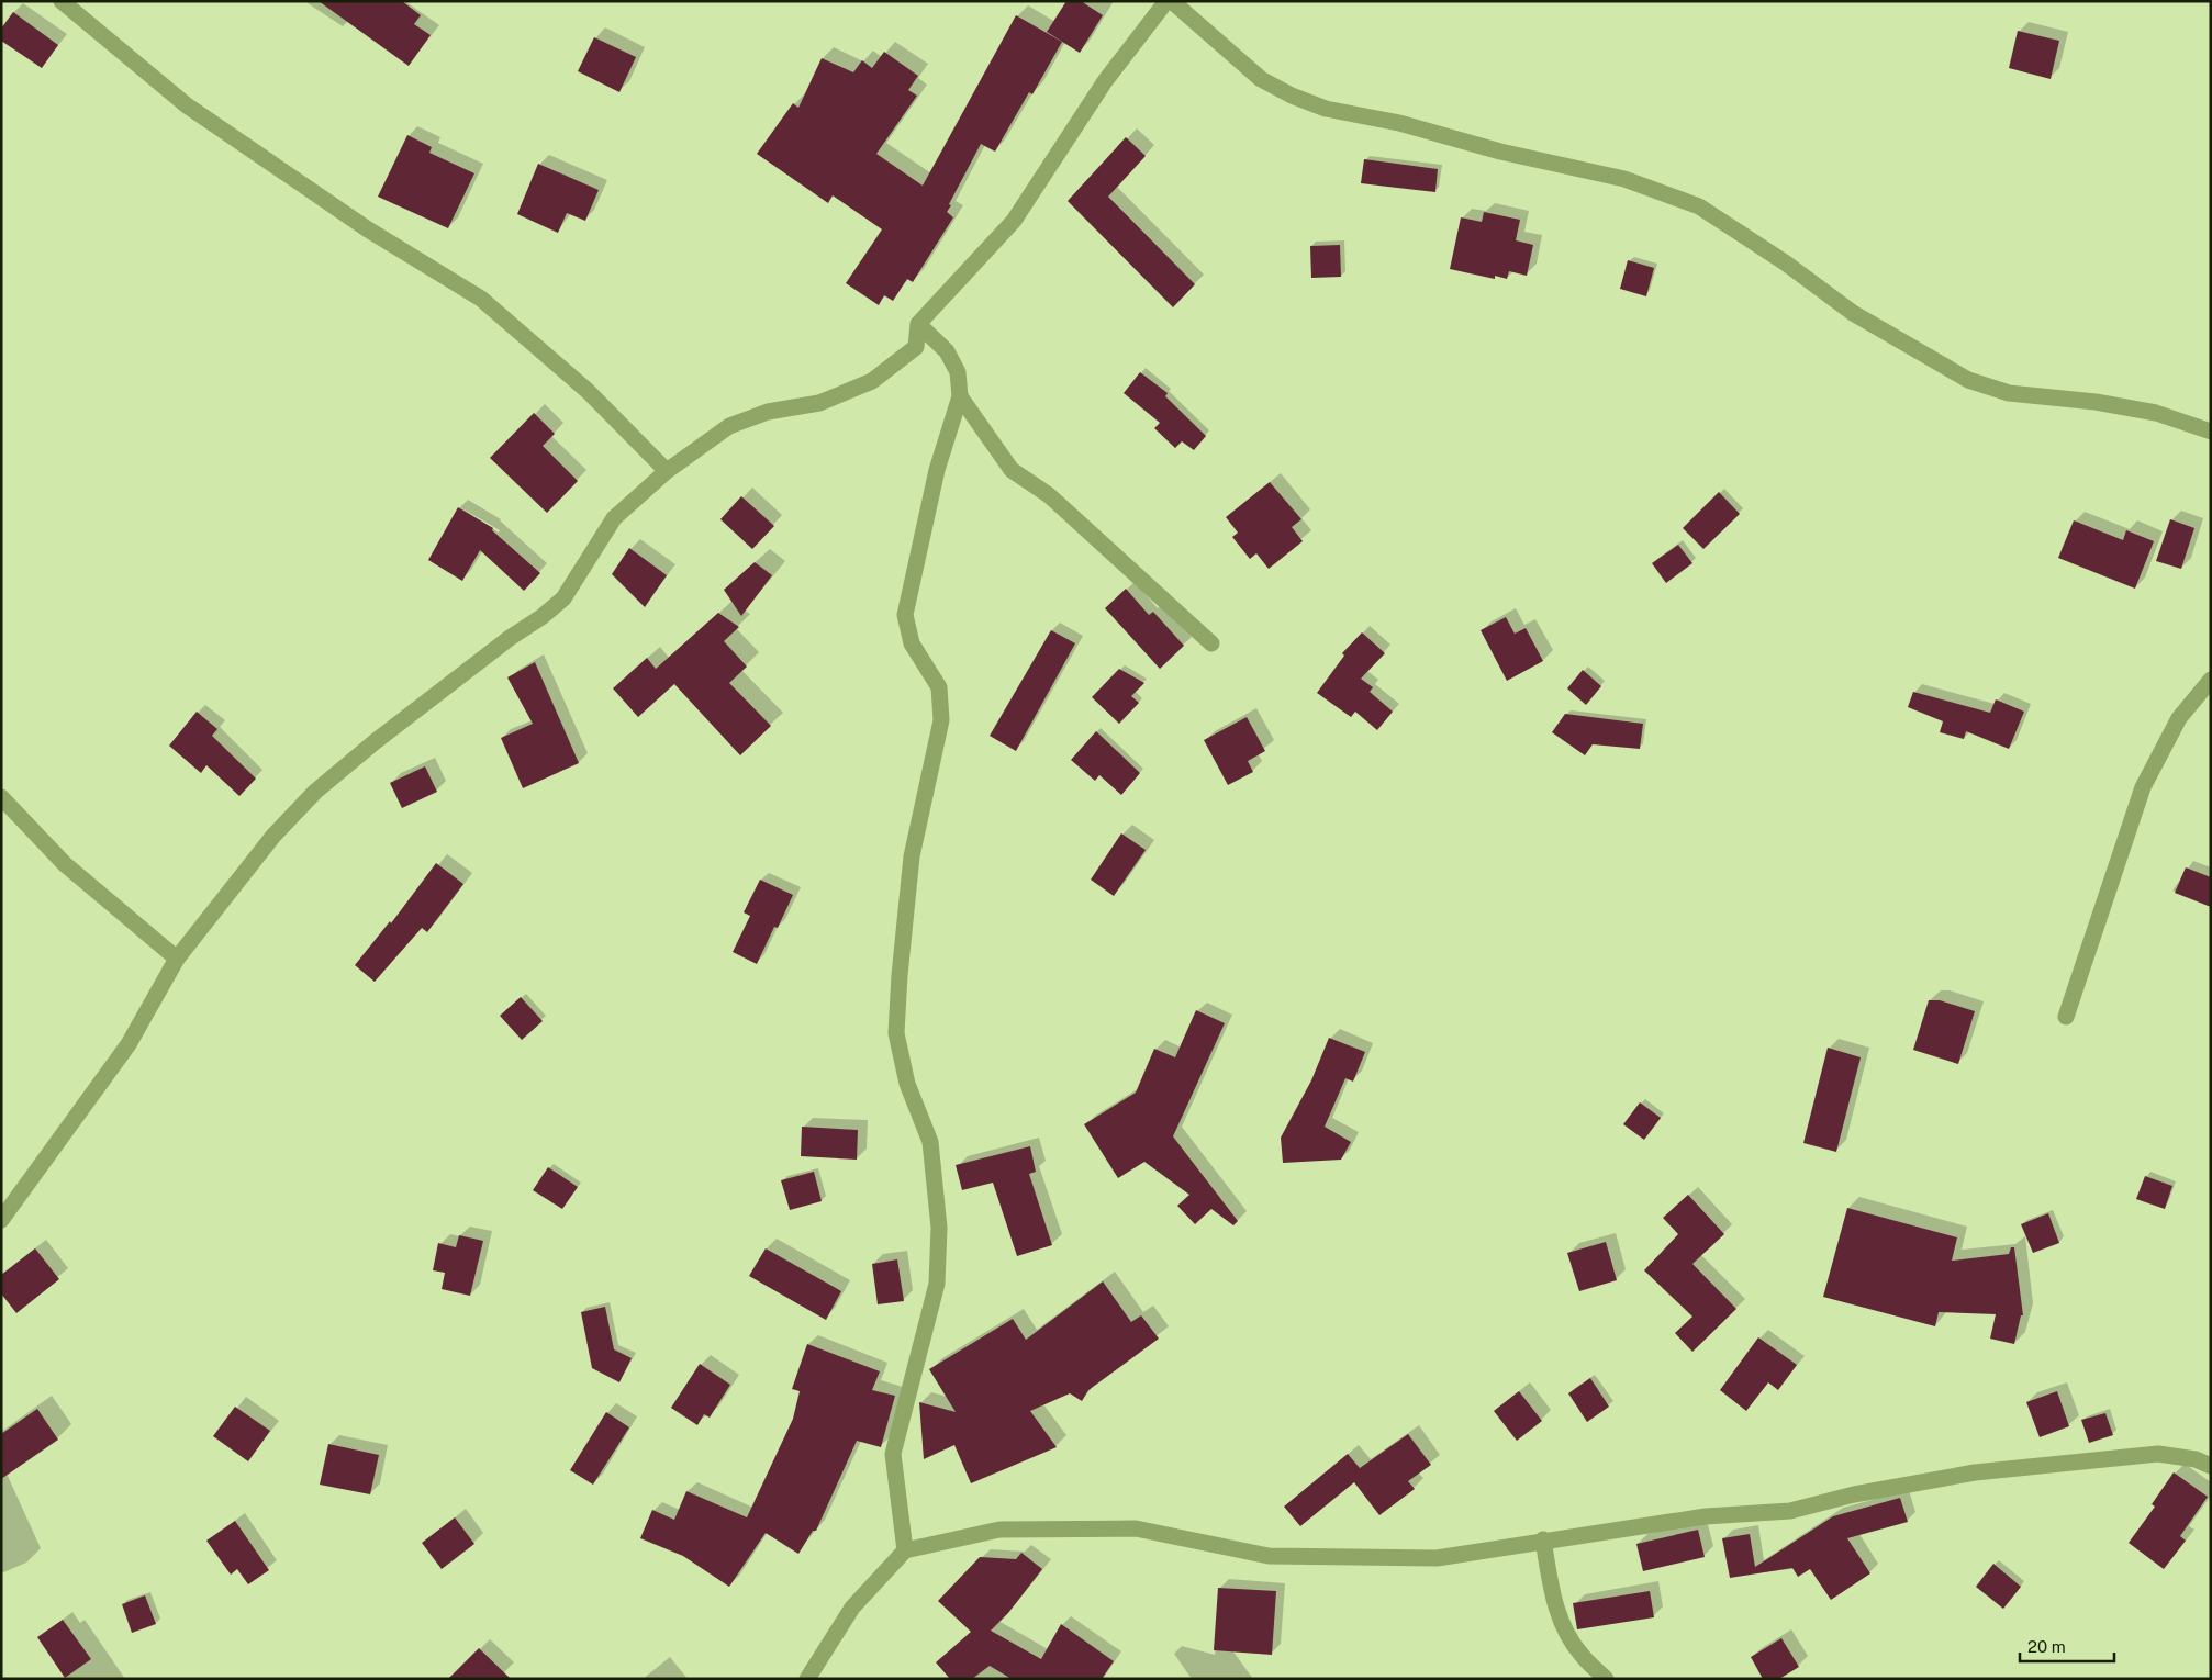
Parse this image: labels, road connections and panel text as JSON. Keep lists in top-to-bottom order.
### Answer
{
  "scale_bar": "20 m"
}
